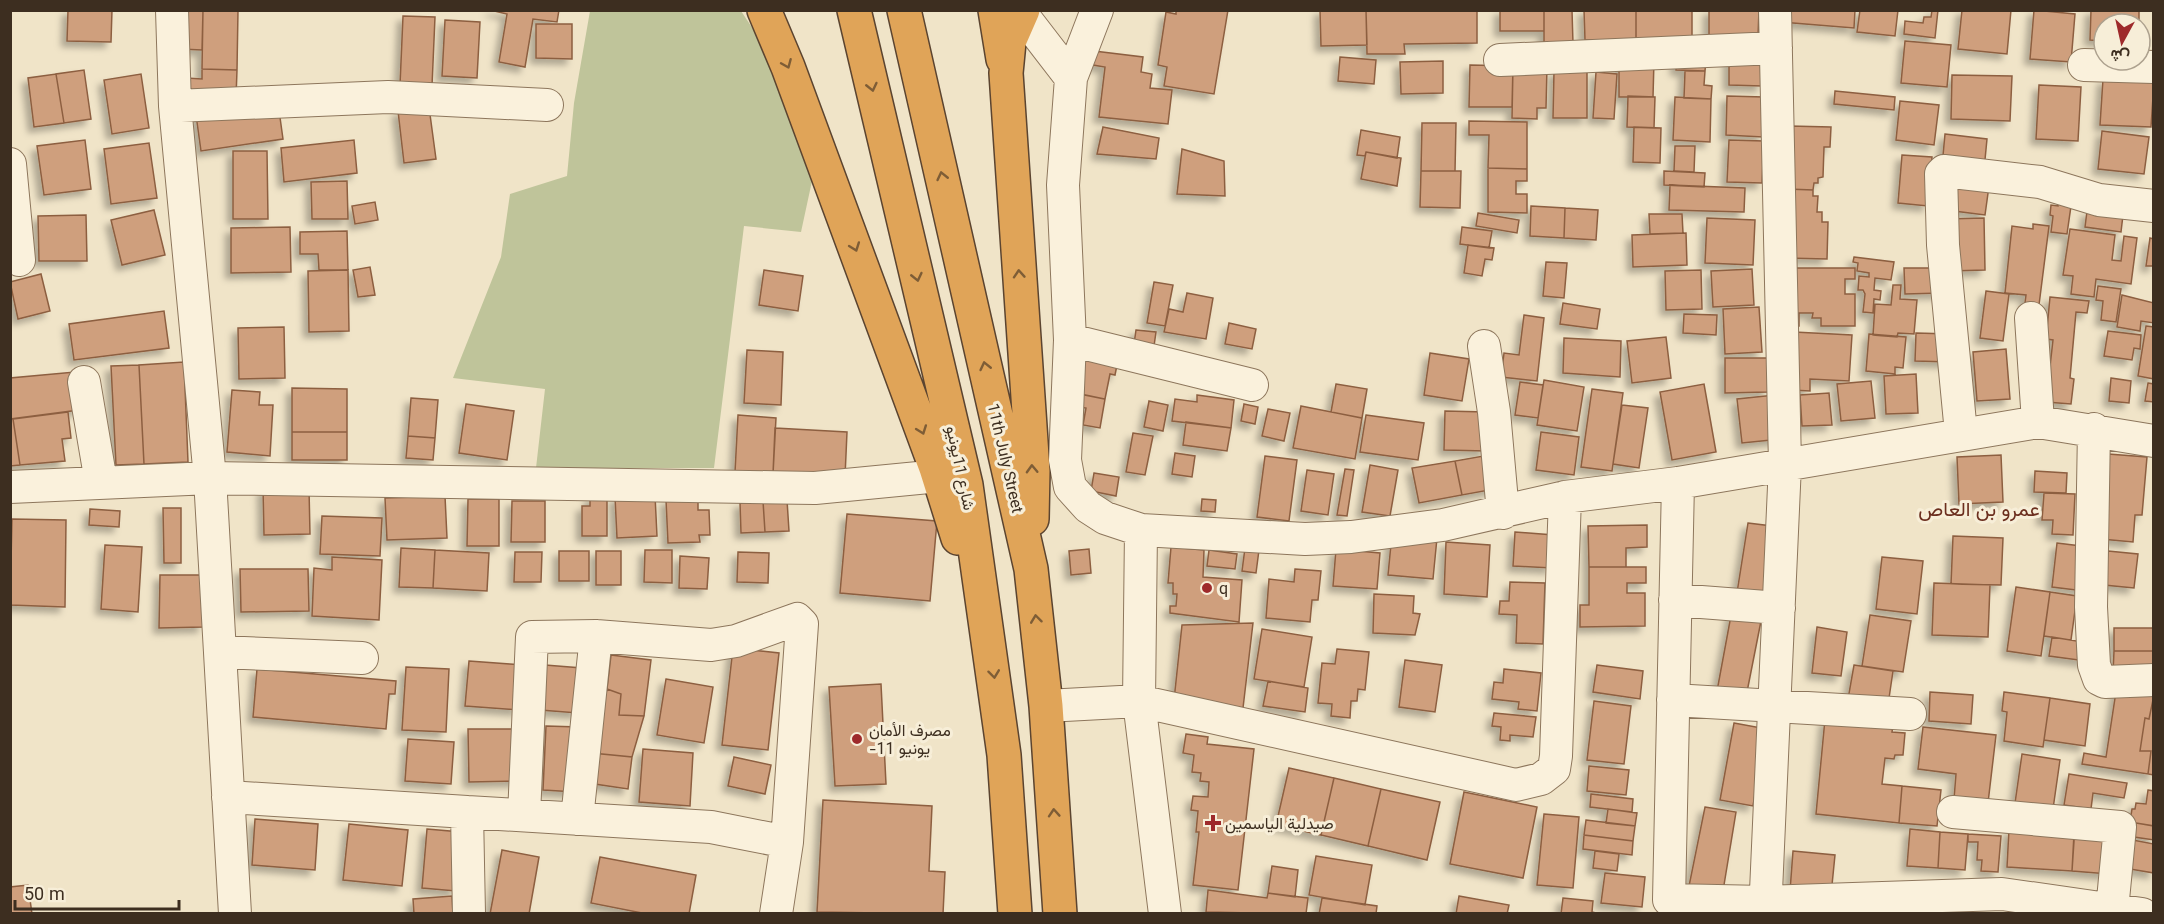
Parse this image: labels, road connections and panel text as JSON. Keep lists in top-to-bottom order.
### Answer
{
  "streets": {
    "highway": ["11th July Street", "شارع 11يونيو"]
  },
  "districts": ["عمرو بن العاص"],
  "places": {
    "other": ["q", "مصرف الأمان -11 يونيو"],
    "health": ["صيدلية الياسمين"]
  },
  "scale_bar": "50 m",
  "north": "bottom"
}
